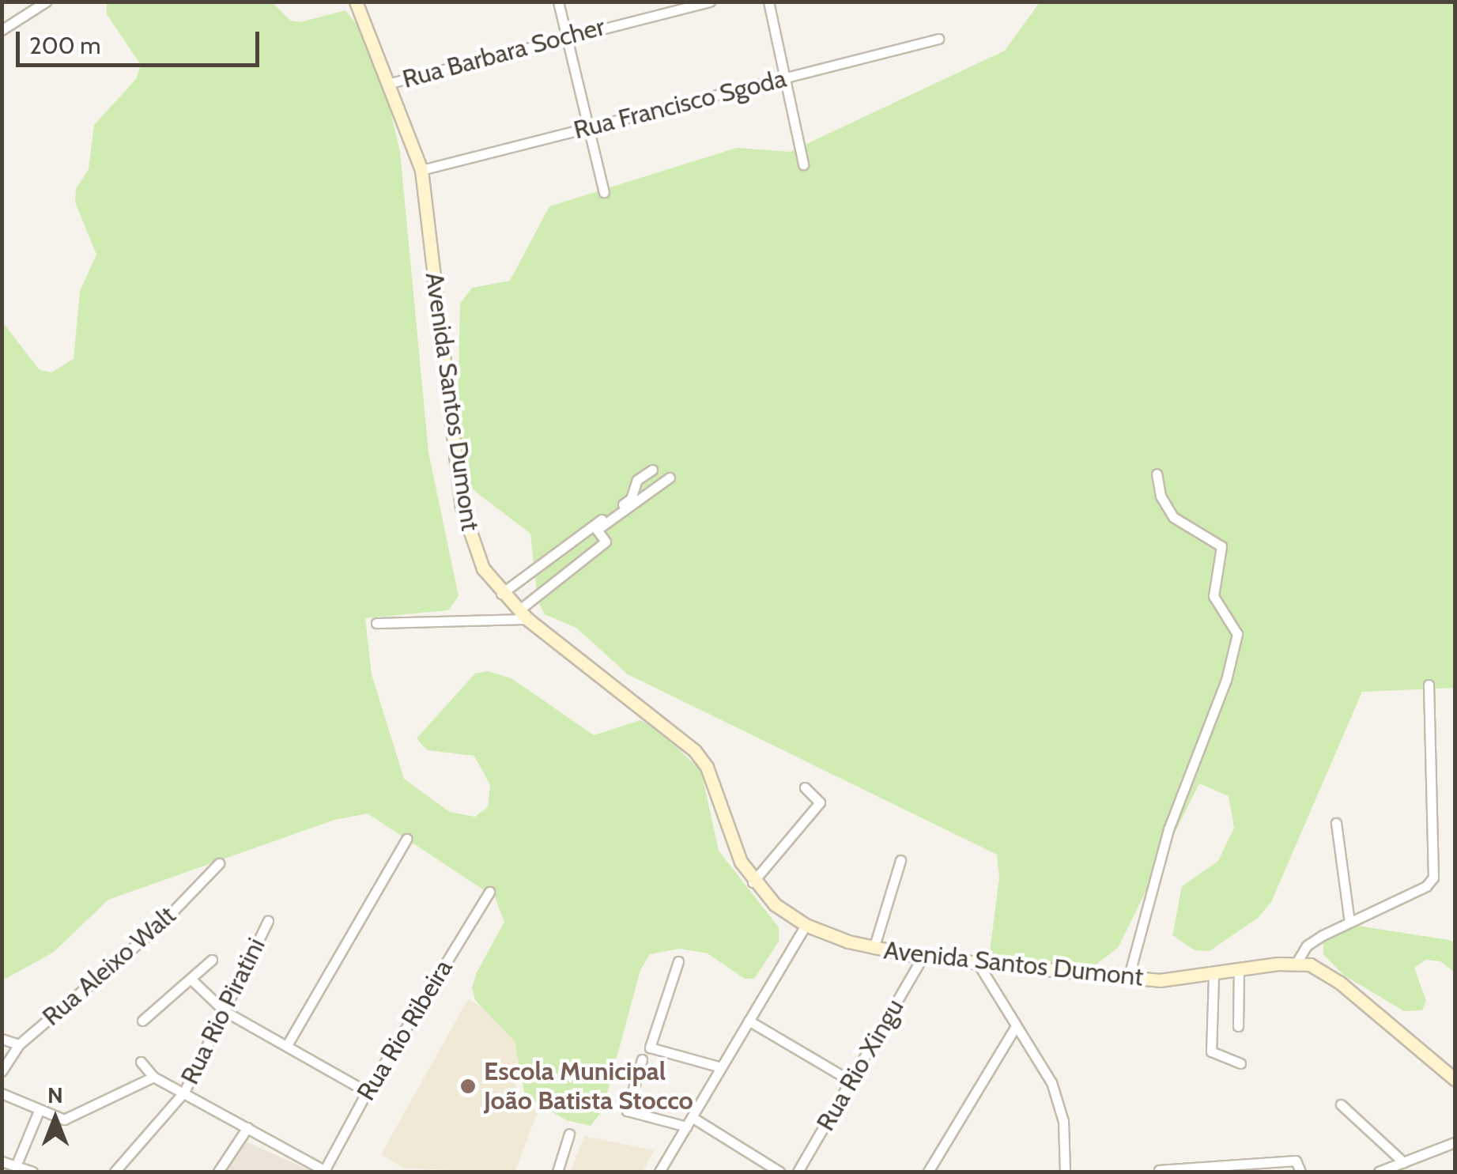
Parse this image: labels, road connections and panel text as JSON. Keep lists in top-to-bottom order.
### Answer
{
  "streets": {
    "street": [
      "Rua Barbara Socher",
      "Rua Francisco Sgoda",
      "Avenida Santos Dumont",
      "Rua Aleixo Walt",
      "Rua Rio Piratini",
      "Rua Rio Ribeira",
      "Rua Rio Xingu"
    ]
  },
  "crossings": [
    ["Rua Barbara Socher", "Avenida Santos Dumont"],
    ["Rua Francisco Sgoda", "Avenida Santos Dumont"],
    ["Avenida Santos Dumont", "Rua Rio Xingu"]
  ],
  "places": ["Escola Municipal João Batista Stocco"],
  "scale_bar": "200 m",
  "north": "top"
}
